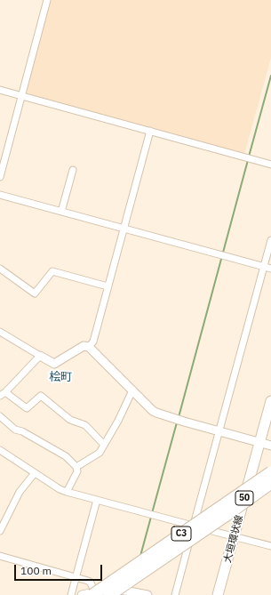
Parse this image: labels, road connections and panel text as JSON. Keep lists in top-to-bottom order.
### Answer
{
  "streets": {
    "highway": ["C3"],
    "main road": ["50", "大垣環状線"]
  },
  "districts": ["桧町"],
  "scale_bar": "100 m"
}
